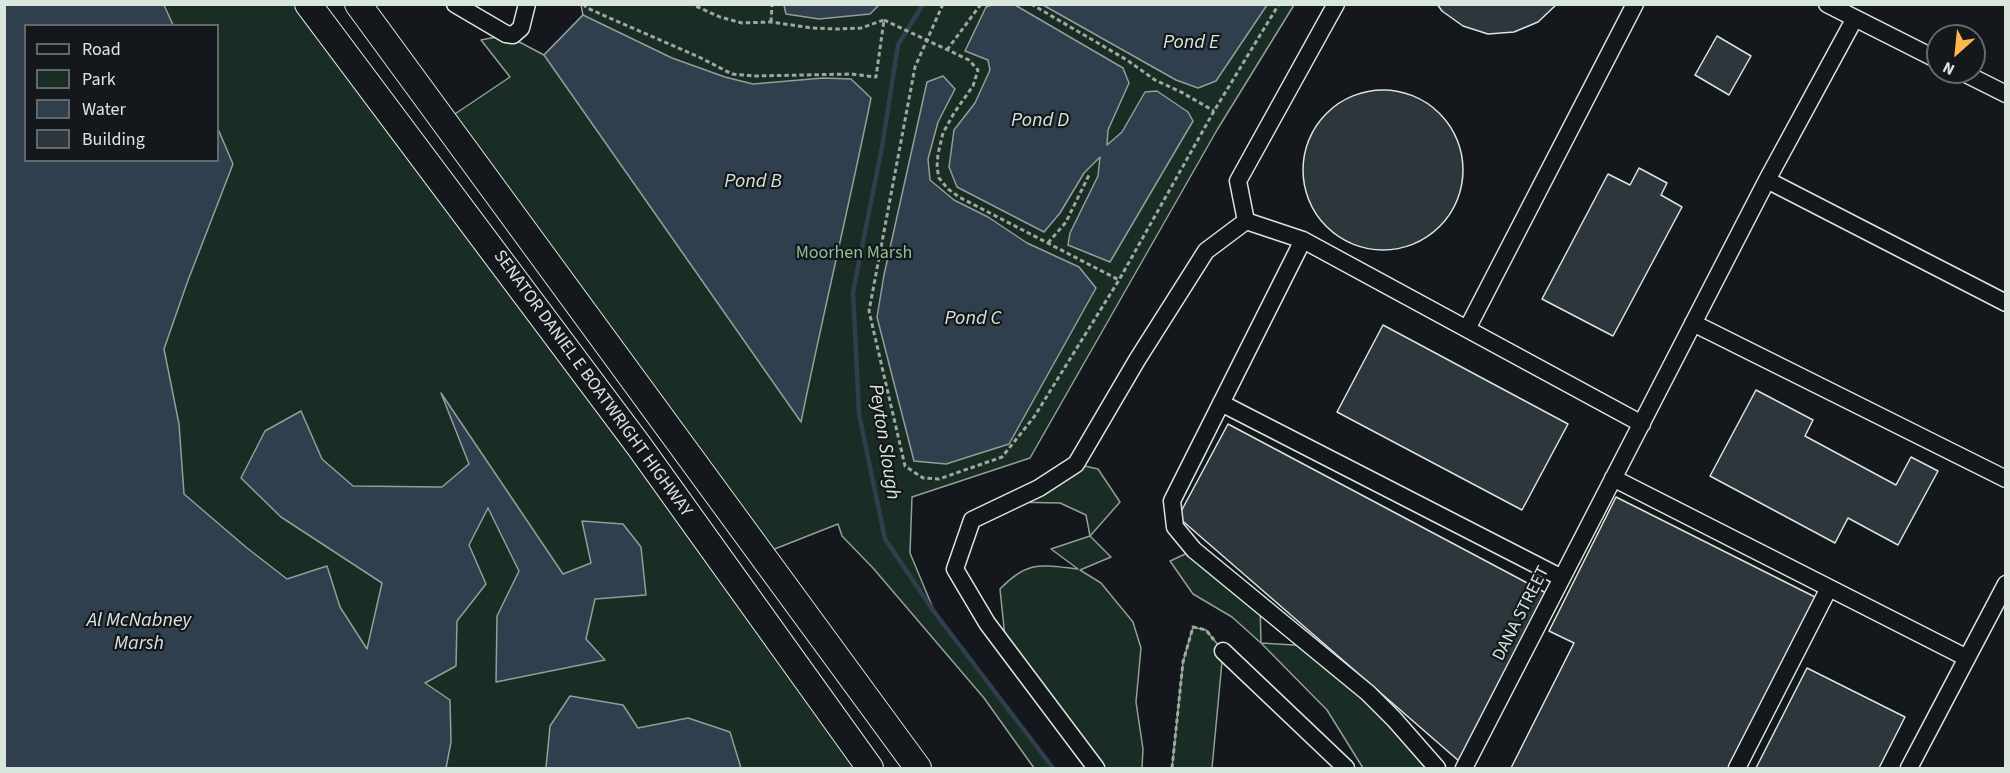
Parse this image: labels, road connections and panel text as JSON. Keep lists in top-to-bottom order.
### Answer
{
  "streets": {
    "highway": ["SENATOR DANIEL E BOATWRIGHT HIGHWAY"],
    "street": ["DANA STREET"]
  },
  "water": [
    "Pond E",
    "Pond D",
    "Pond B",
    "Pond C",
    "Peyton Slough",
    "Al McNabney Marsh"
  ],
  "parks": ["Moorhen Marsh"],
  "legend": [
    "Road",
    "Park",
    "Water",
    "Building"
  ],
  "north": "bottom left"
}
